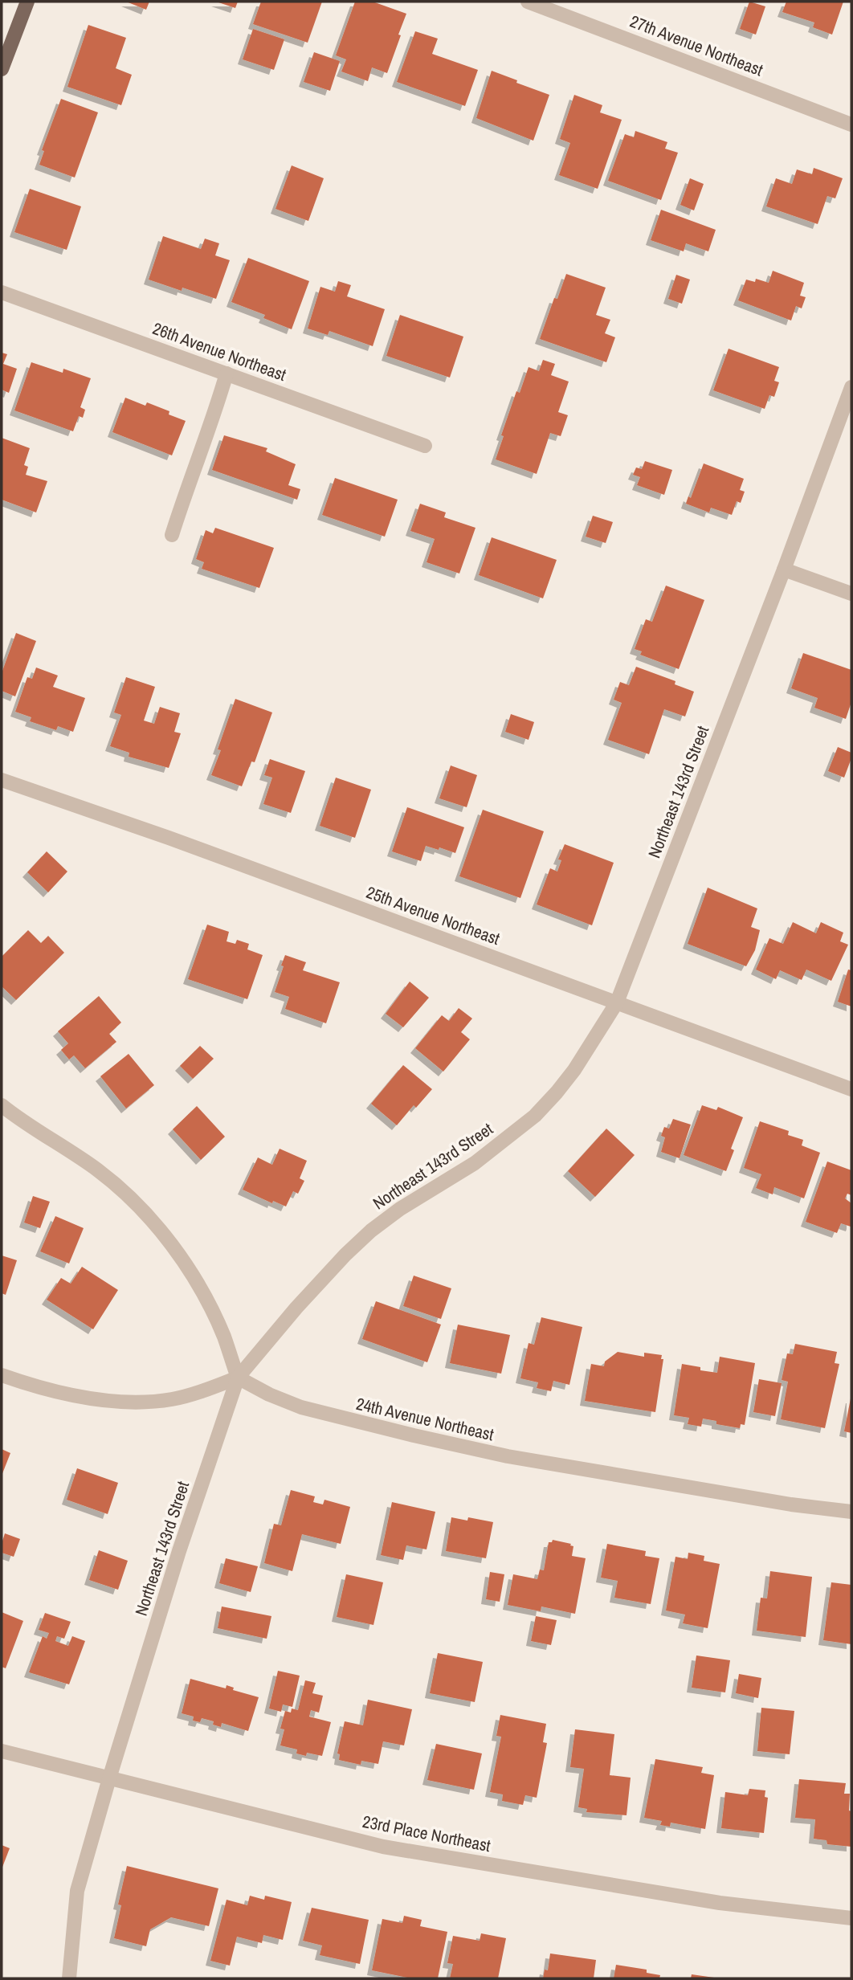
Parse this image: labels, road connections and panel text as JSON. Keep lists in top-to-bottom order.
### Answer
{
  "streets": {
    "street": [
      "27th Avenue Northeast",
      "26th Avenue Northeast",
      "Northeast 143rd Street",
      "25th Avenue Northeast",
      "24th Avenue Northeast",
      "23rd Place Northeast"
    ]
  },
  "crossings": [
    ["Northeast 143rd Street", "25th Avenue Northeast"],
    ["Northeast 143rd Street", "24th Avenue Northeast"],
    ["Northeast 143rd Street", "23rd Place Northeast"]
  ]
}
